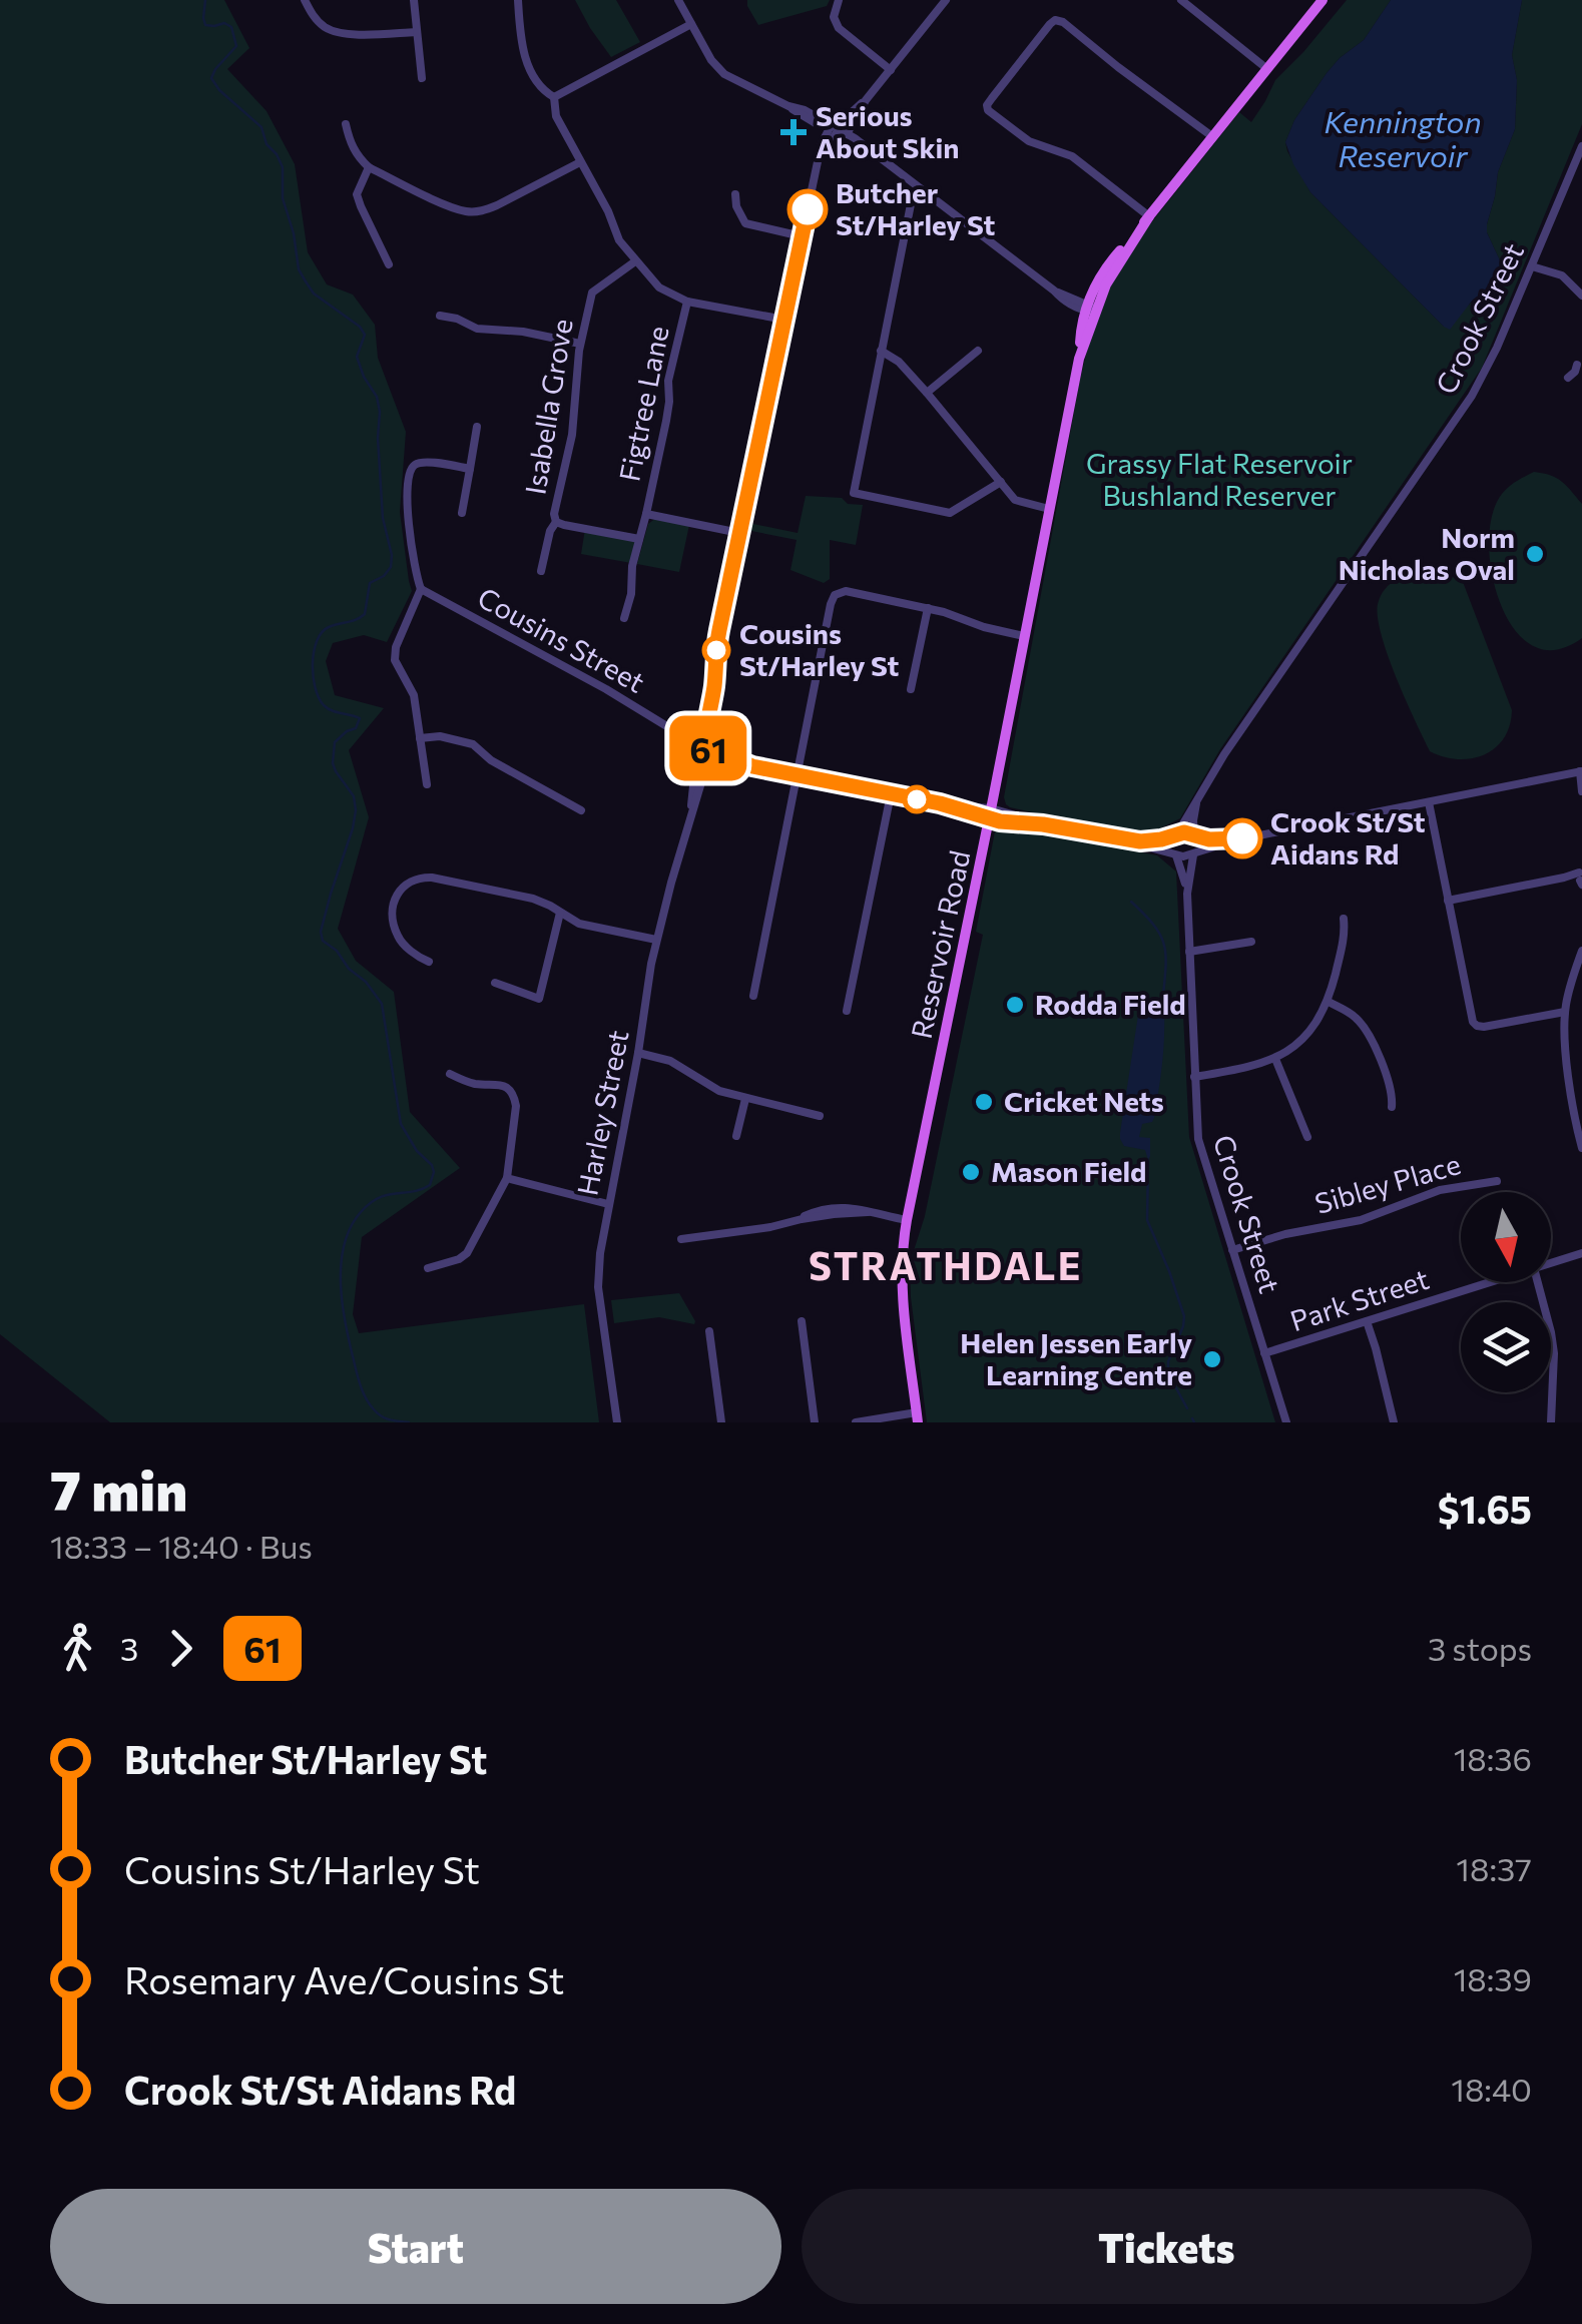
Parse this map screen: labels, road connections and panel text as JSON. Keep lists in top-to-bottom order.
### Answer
{
  "streets": {
    "main road": ["Reservoir Road"],
    "street": [
      "Crook Street",
      "Figtree Lane",
      "Isabella Grove",
      "Cousins Street",
      "Harley Street",
      "Sibley Place",
      "Park Street"
    ]
  },
  "crossings": [
    ["Crook Street", "Sibley Place"],
    ["Crook Street", "Park Street"],
    ["Figtree Lane", "Isabella Grove"],
    ["Cousins Street", "Harley Street"]
  ],
  "districts": ["STRATHDALE"],
  "water": ["Kennington Reservoir"],
  "parks": ["Grassy Flat Reservoir Bushland Reserver"],
  "places": {
    "health": ["Serious About Skin"],
    "other": [
      "Butcher St/Harley St",
      "Norm Nicholas Oval",
      "Cousins St/Harley St",
      "Crook St/St Aidans Rd",
      "Rodda Field",
      "Cricket Nets",
      "Mason Field",
      "Helen Jessen Early Learning Centre"
    ]
  },
  "lines": ["bus line 61"],
  "north": "bottom",
  "page": {
    "on_map": "61",
    "heading": ["7 min", "18:33 – 18:40 · Bus", "$1.65"],
    "legs": ["3", "61", "3 stops"],
    "list": [
      {
        "name": "Butcher St/Harley St",
        "value": "18:36"
      },
      {
        "name": "Cousins St/Harley St",
        "value": "18:37"
      },
      {
        "name": "Rosemary Ave/Cousins St",
        "value": "18:39"
      },
      {
        "name": "Crook St/St Aidans Rd",
        "value": "18:40"
      }
    ],
    "buttons": ["Start", "Tickets"]
  }
}
